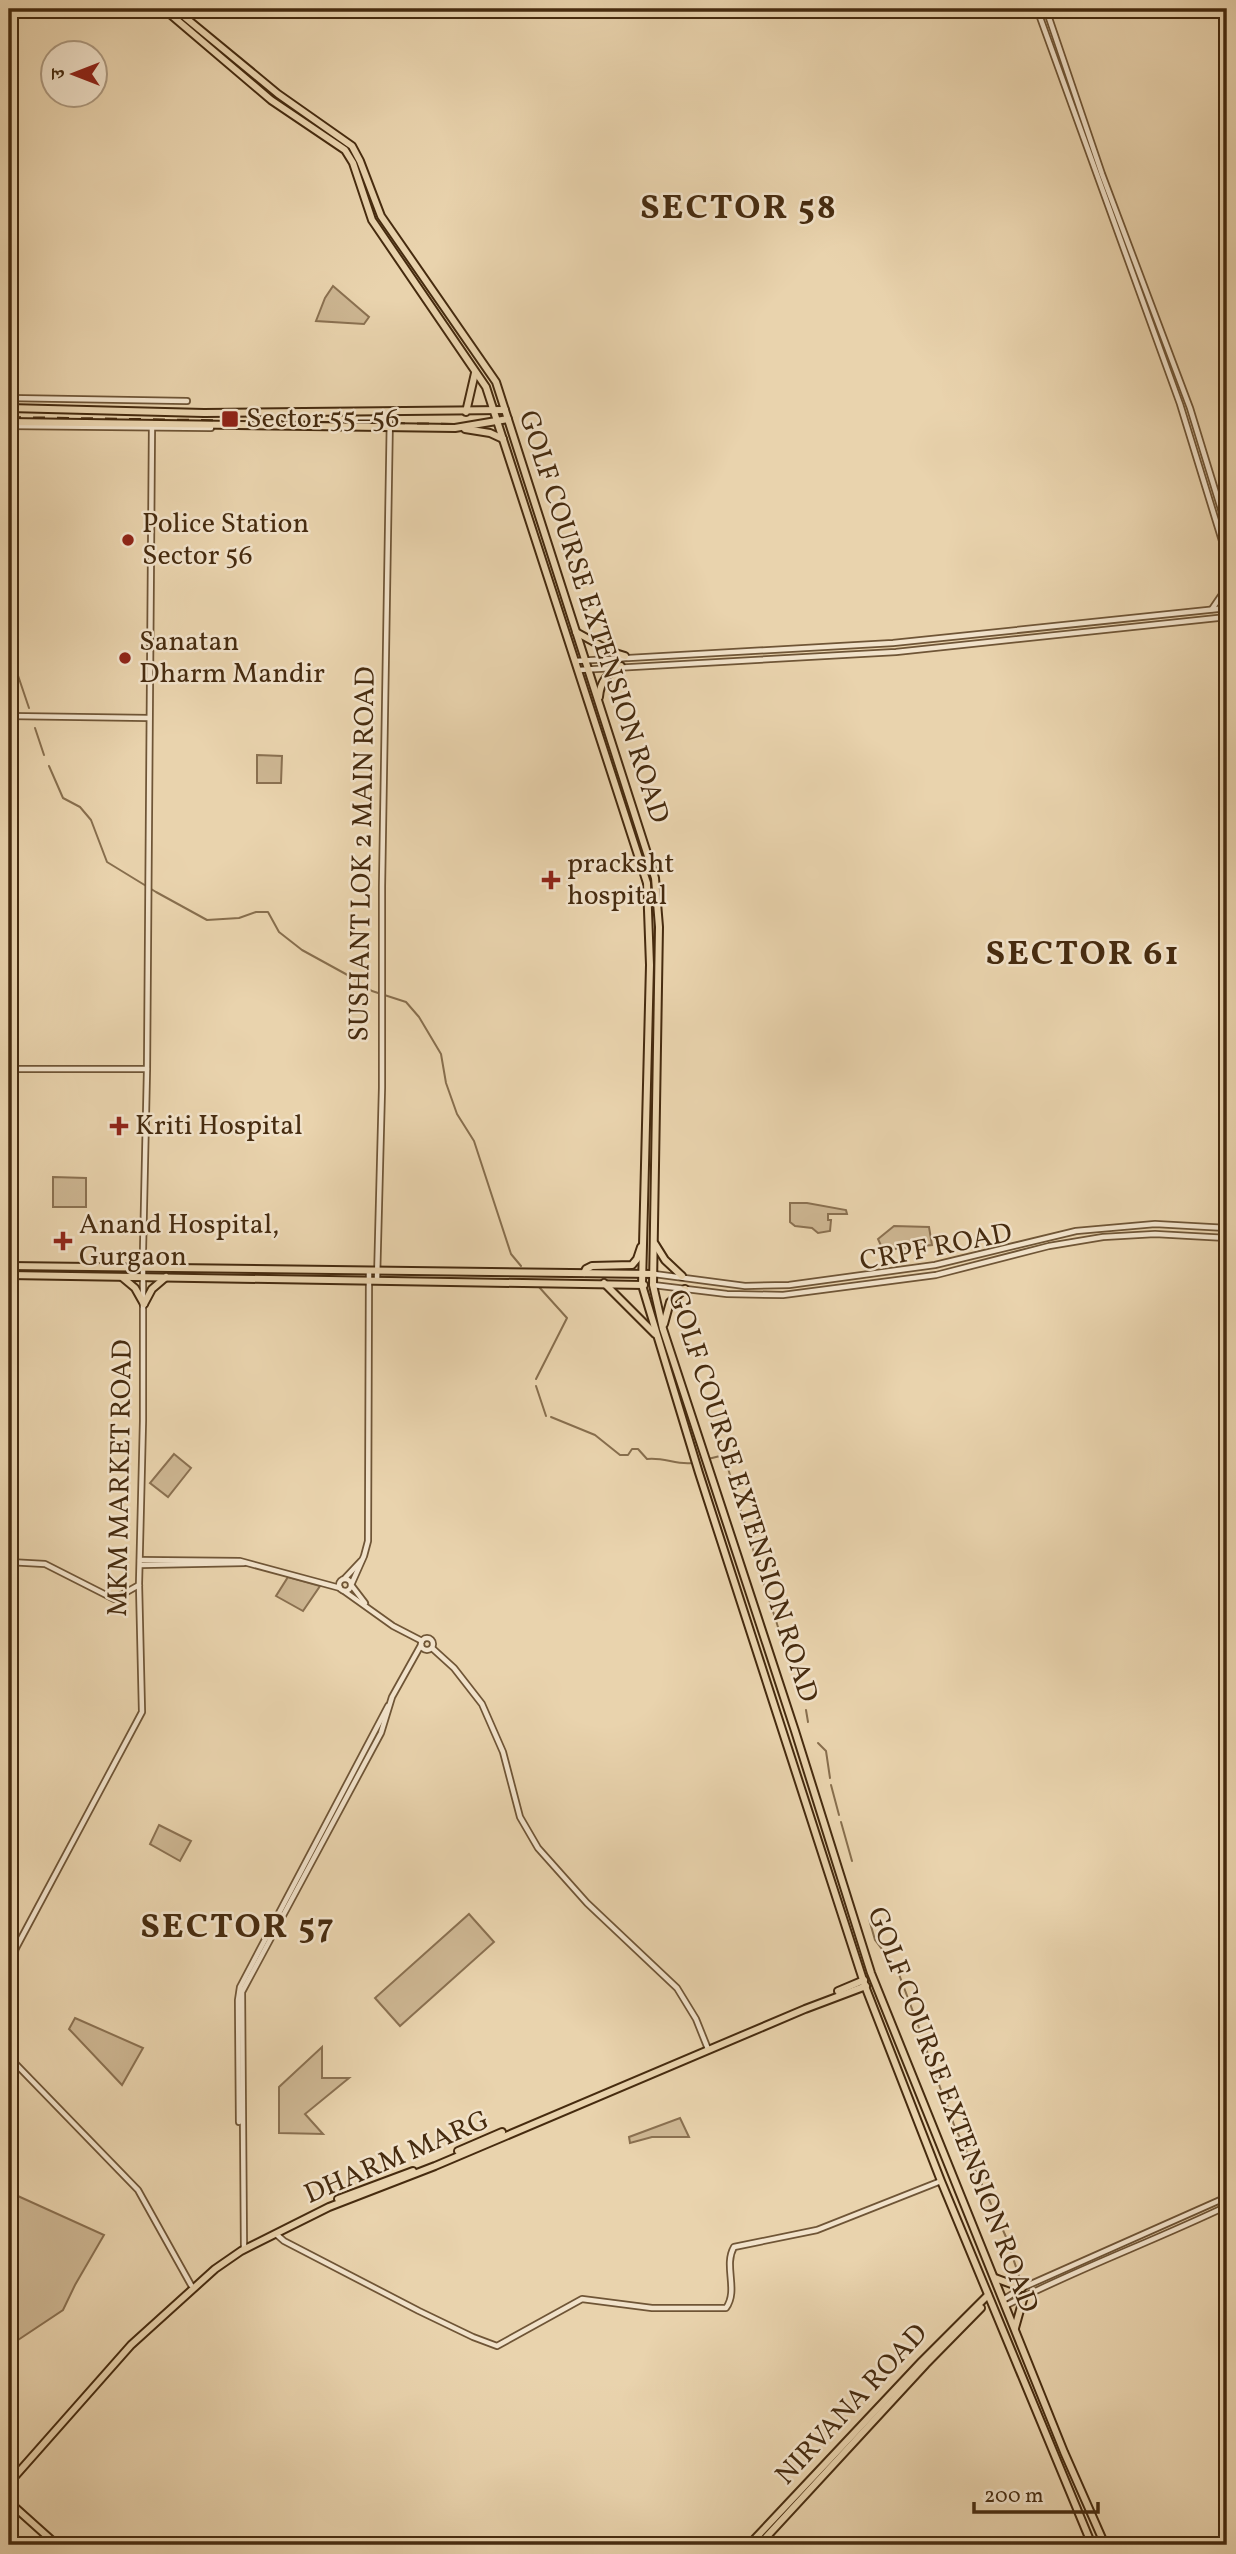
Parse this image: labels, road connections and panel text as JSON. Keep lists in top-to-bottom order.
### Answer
{
  "streets": {
    "main road": ["GOLF COURSE EXTENSION ROAD", "DHARM MARG", "NIRVANA ROAD"],
    "street": ["SUSHANT LOK 2 MAIN ROAD", "CRPF ROAD", "MKM MARKET ROAD"]
  },
  "crossings": [
    ["GOLF COURSE EXTENSION ROAD", "CRPF ROAD"],
    ["GOLF COURSE EXTENSION ROAD", "DHARM MARG"],
    ["GOLF COURSE EXTENSION ROAD", "NIRVANA ROAD"]
  ],
  "districts": ["SECTOR 58", "SECTOR 61", "SECTOR 57"],
  "places": {
    "transit": ["Sector 55–56"],
    "other": ["Police Station Sector 56", "Sanatan Dharm Mandir"],
    "health": ["pracksht hospital", "Kriti Hospital", "Anand Hospital, Gurgaon"]
  },
  "scale_bar": "200 m",
  "north": "left"
}
